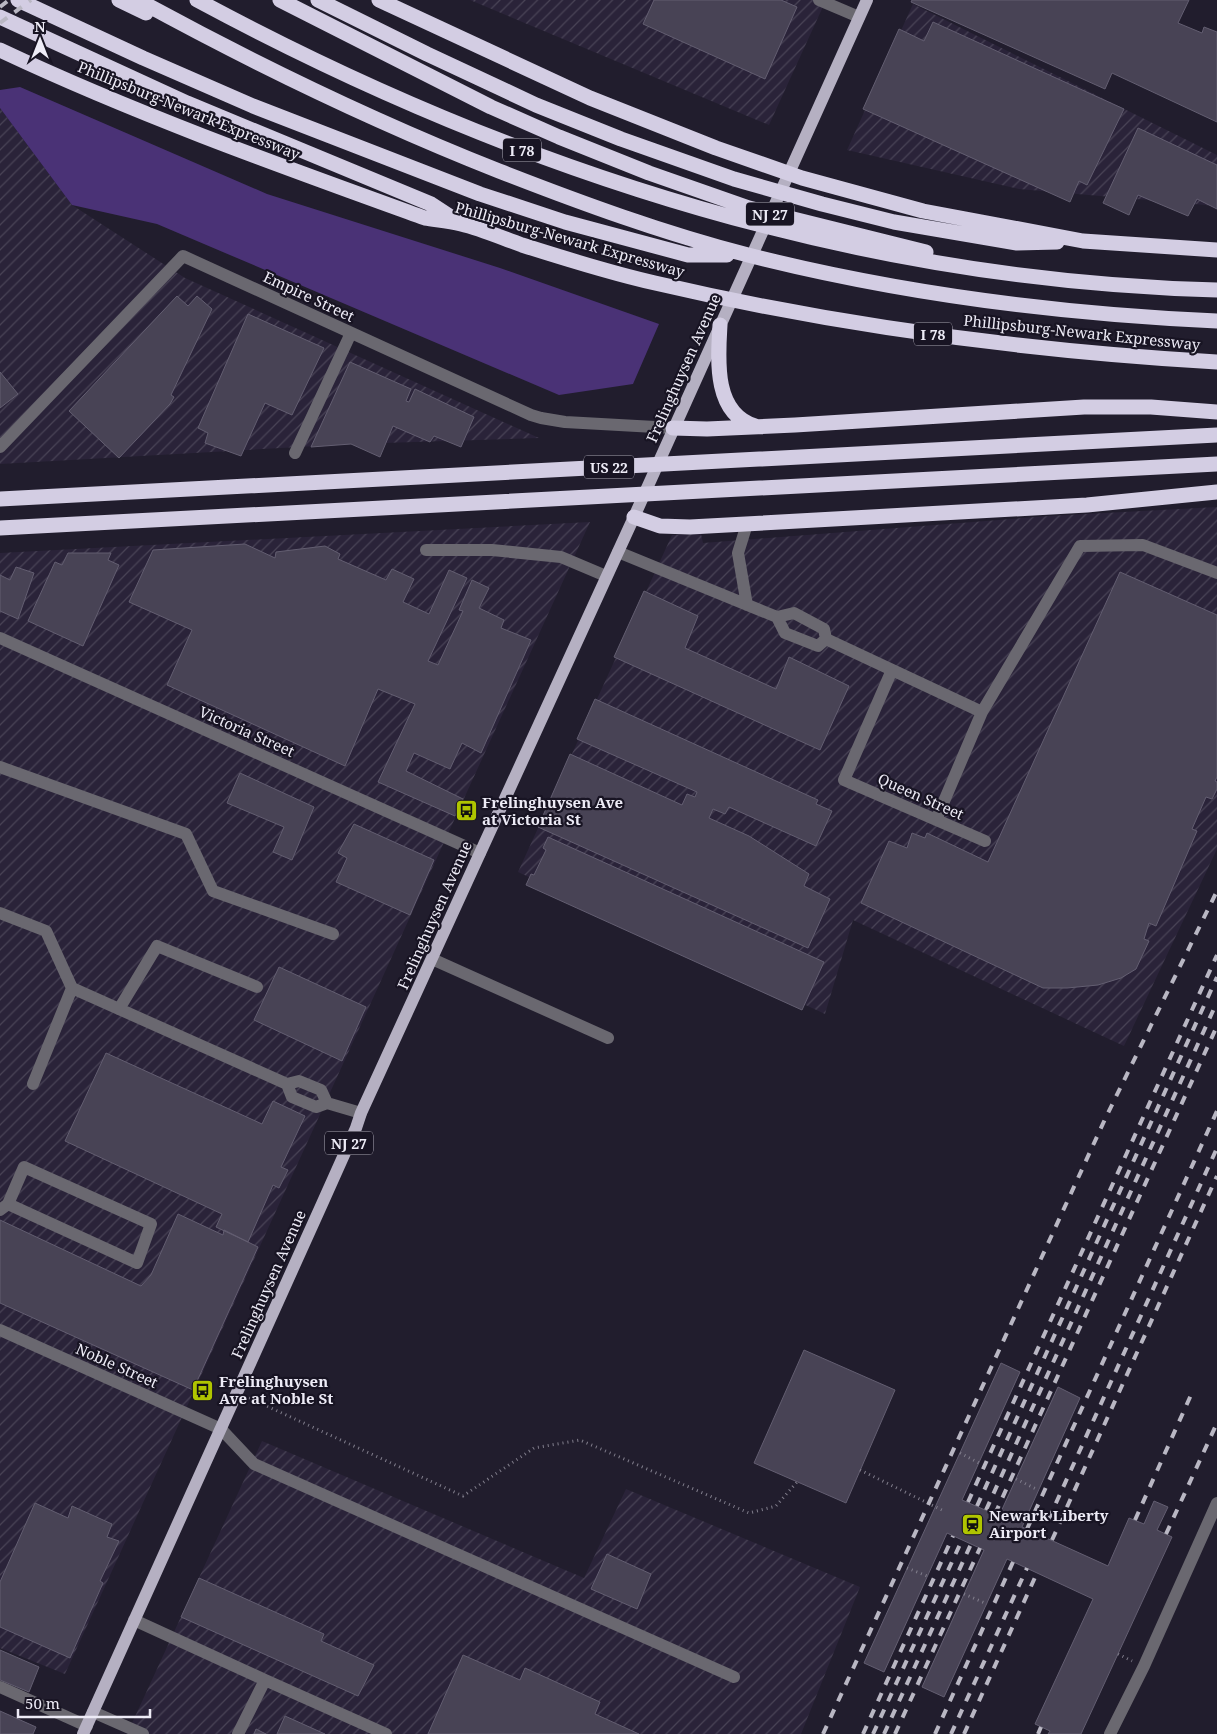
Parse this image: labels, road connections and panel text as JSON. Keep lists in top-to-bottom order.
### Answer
{
  "streets": {
    "highway": ["Phillipsburg-Newark Expressway", "I 78", "US 22"],
    "main road": ["NJ 27", "Frelinghuysen Avenue"],
    "street": [
      "Empire Street",
      "Victoria Street",
      "Queen Street",
      "Noble Street"
    ]
  },
  "crossings": [
    ["Empire Street", "Frelinghuysen Avenue"],
    ["Frelinghuysen Avenue", "Victoria Street"],
    ["Frelinghuysen Avenue", "Noble Street"]
  ],
  "places": {
    "bus stop": ["Frelinghuysen Ave at Victoria St", "Frelinghuysen Ave at Noble St"],
    "station": ["Newark Liberty Airport"]
  },
  "scale_bar": "50 m",
  "north": "top"
}
